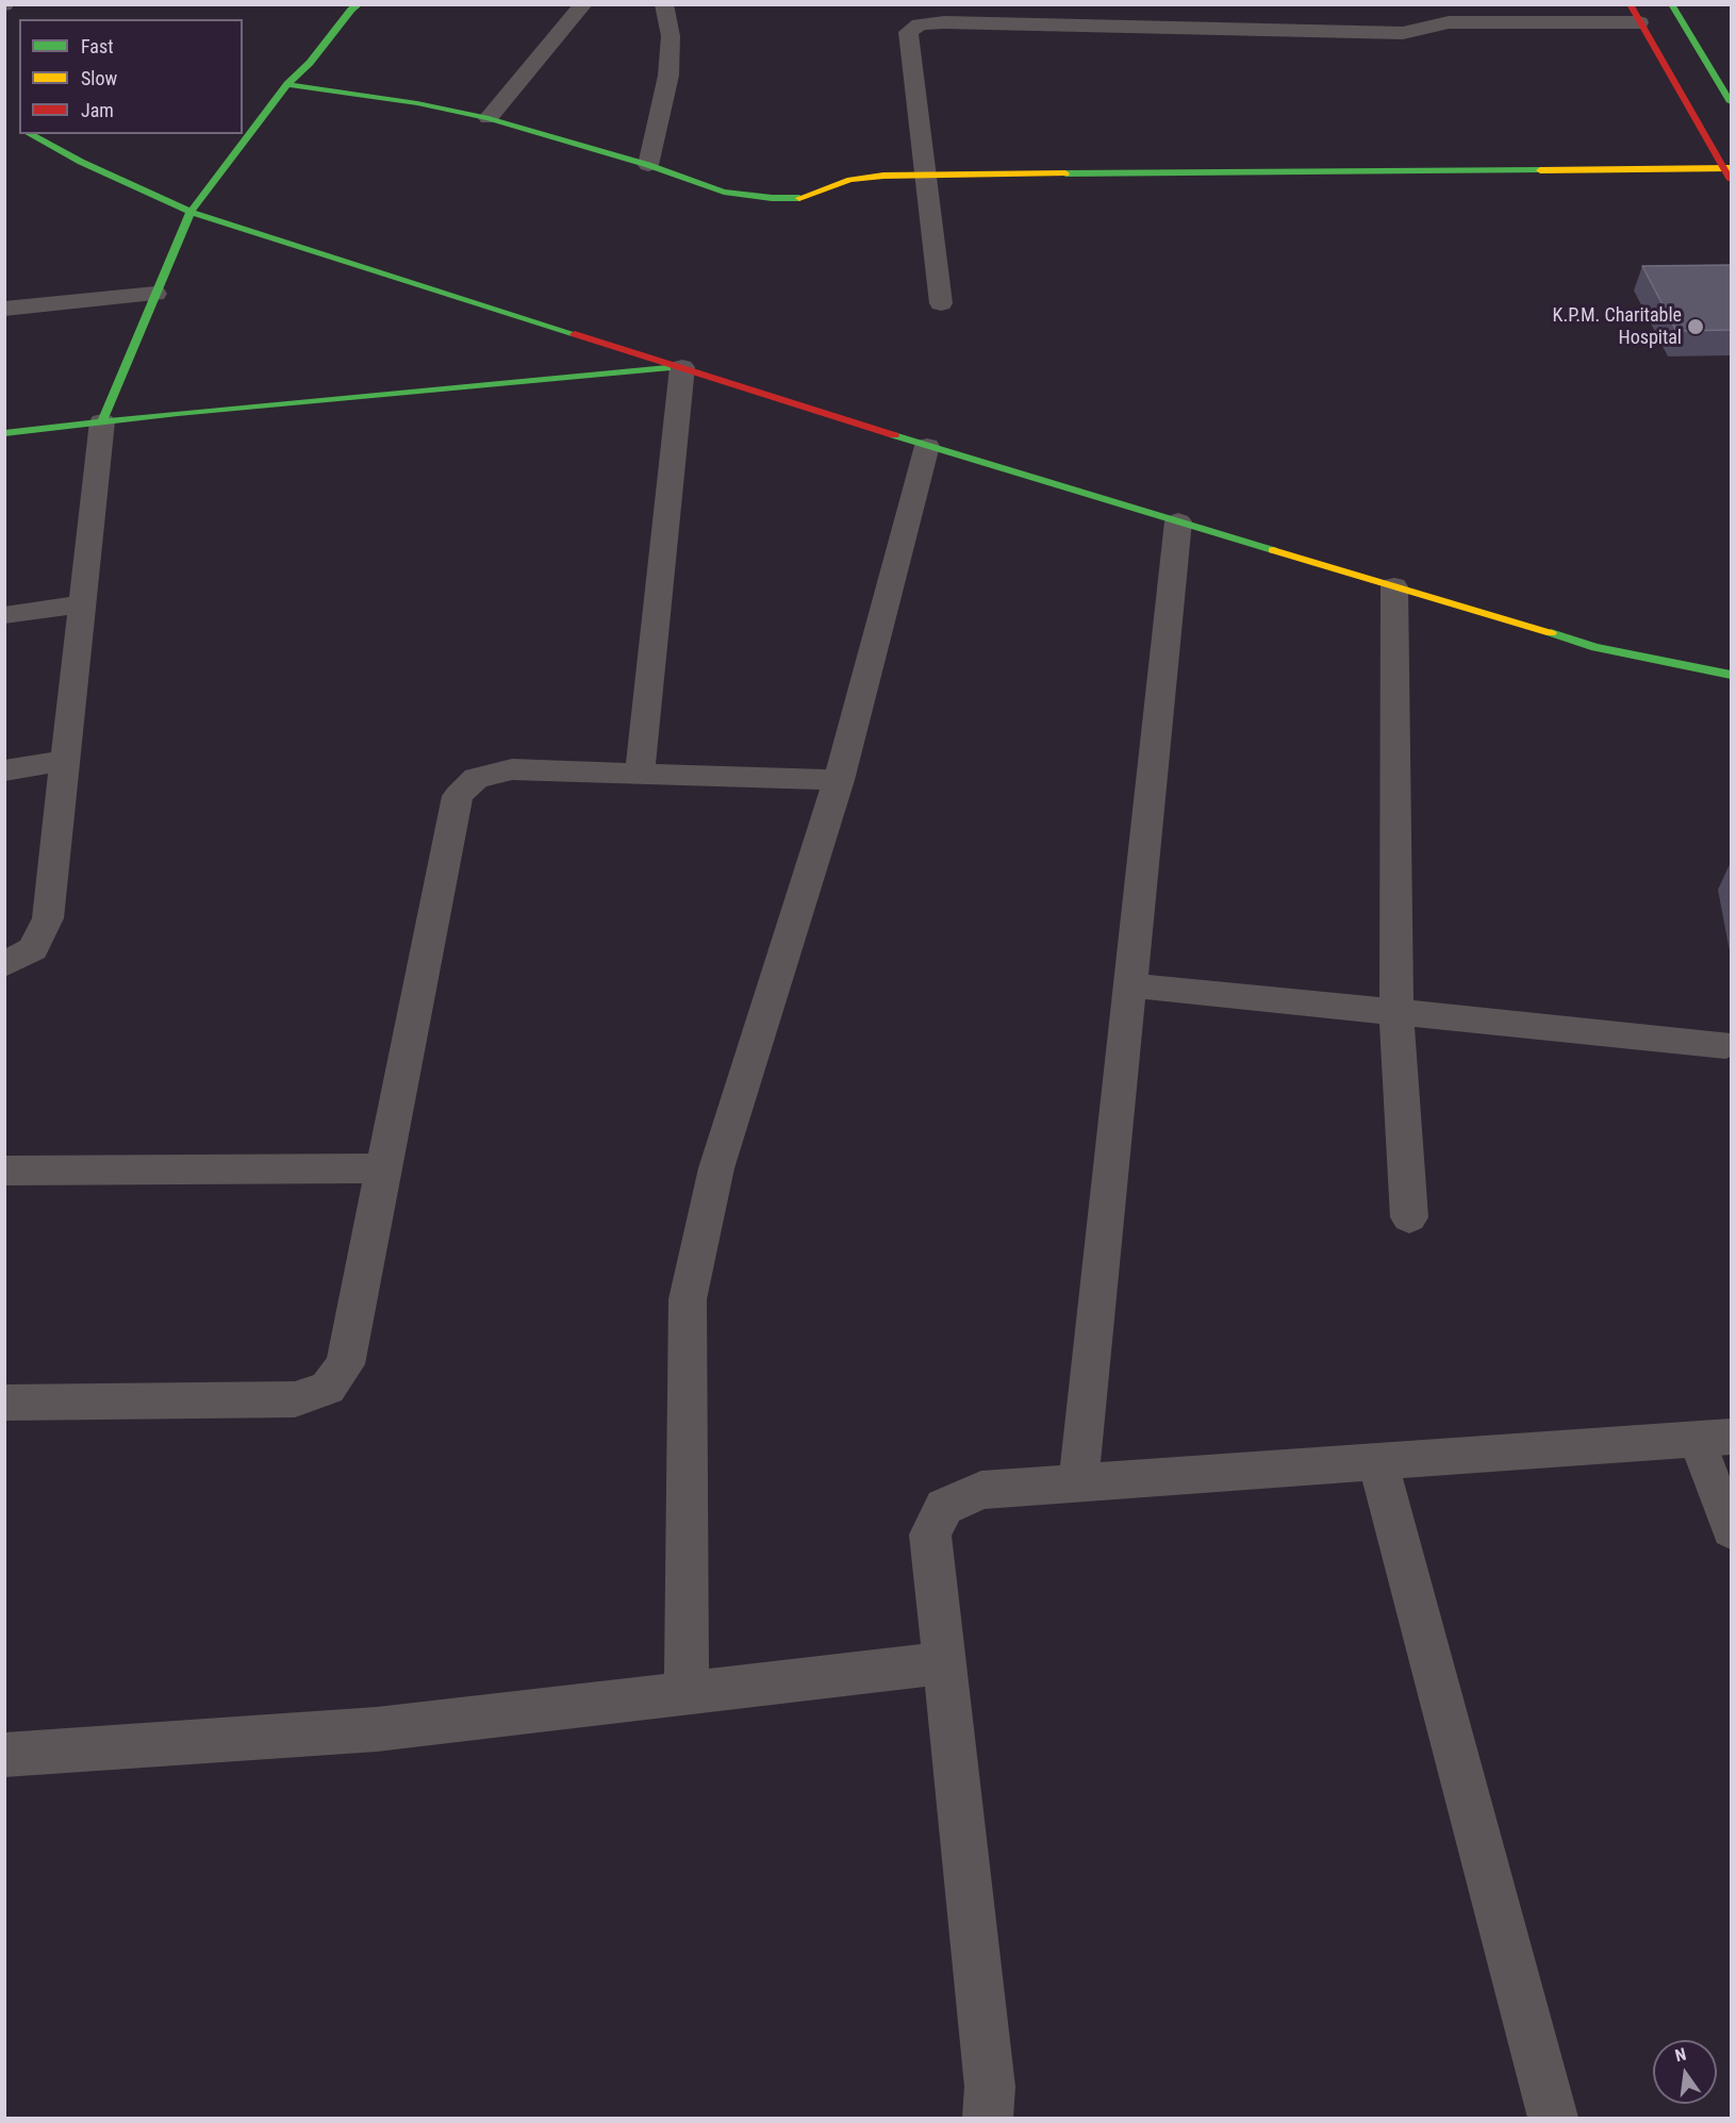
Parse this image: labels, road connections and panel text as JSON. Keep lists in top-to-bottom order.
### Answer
{
  "places": ["K.P.M. Charitable Hospital"],
  "legend": ["Fast", "Slow", "Jam"],
  "north": "top"
}
